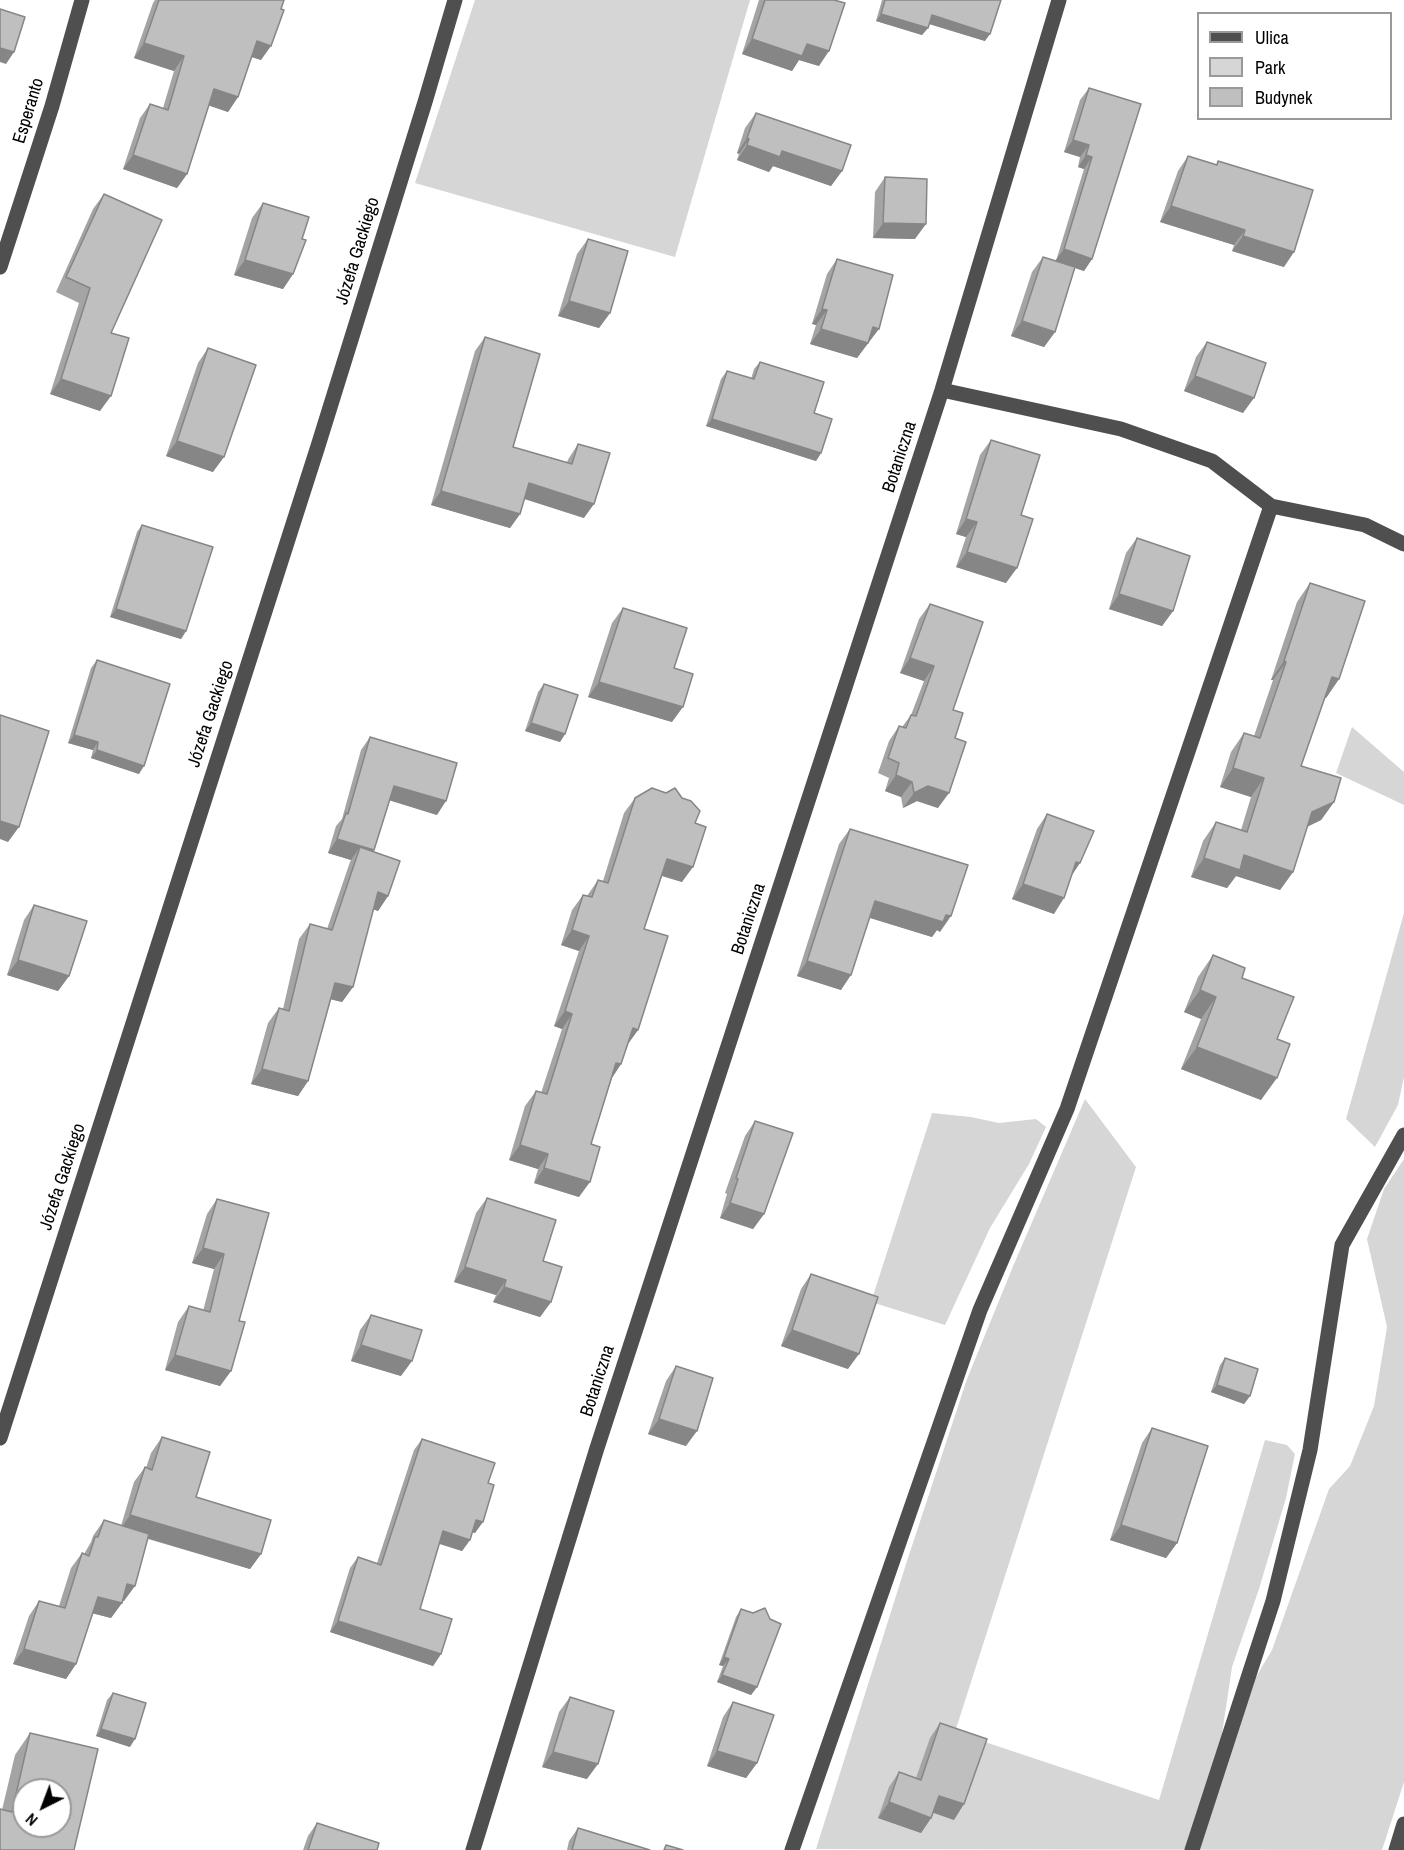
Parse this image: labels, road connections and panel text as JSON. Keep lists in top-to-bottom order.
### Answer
{
  "streets": {
    "street": ["Esperanto", "Józefa Gackiego", "Botaniczna"]
  },
  "legend": ["Ulica", "Park", "Budynek"],
  "north": "bottom left"
}
